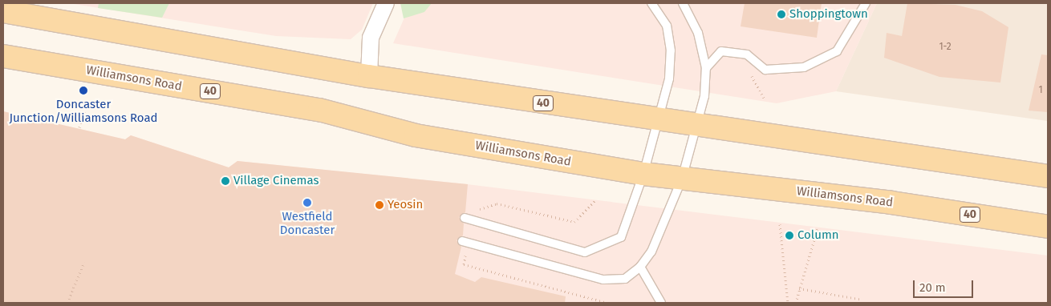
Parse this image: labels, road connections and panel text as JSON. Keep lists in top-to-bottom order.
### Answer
{
  "streets": {
    "main road": ["Williamsons Road", "40"]
  },
  "places": [
    "Shoppingtown",
    "Doncaster Junction/Williamsons Road",
    "Village Cinemas",
    "Westfield Doncaster",
    "Yeosin",
    "Column"
  ],
  "house_numbers": ["1-2", "1"],
  "scale_bar": "20 m"
}
